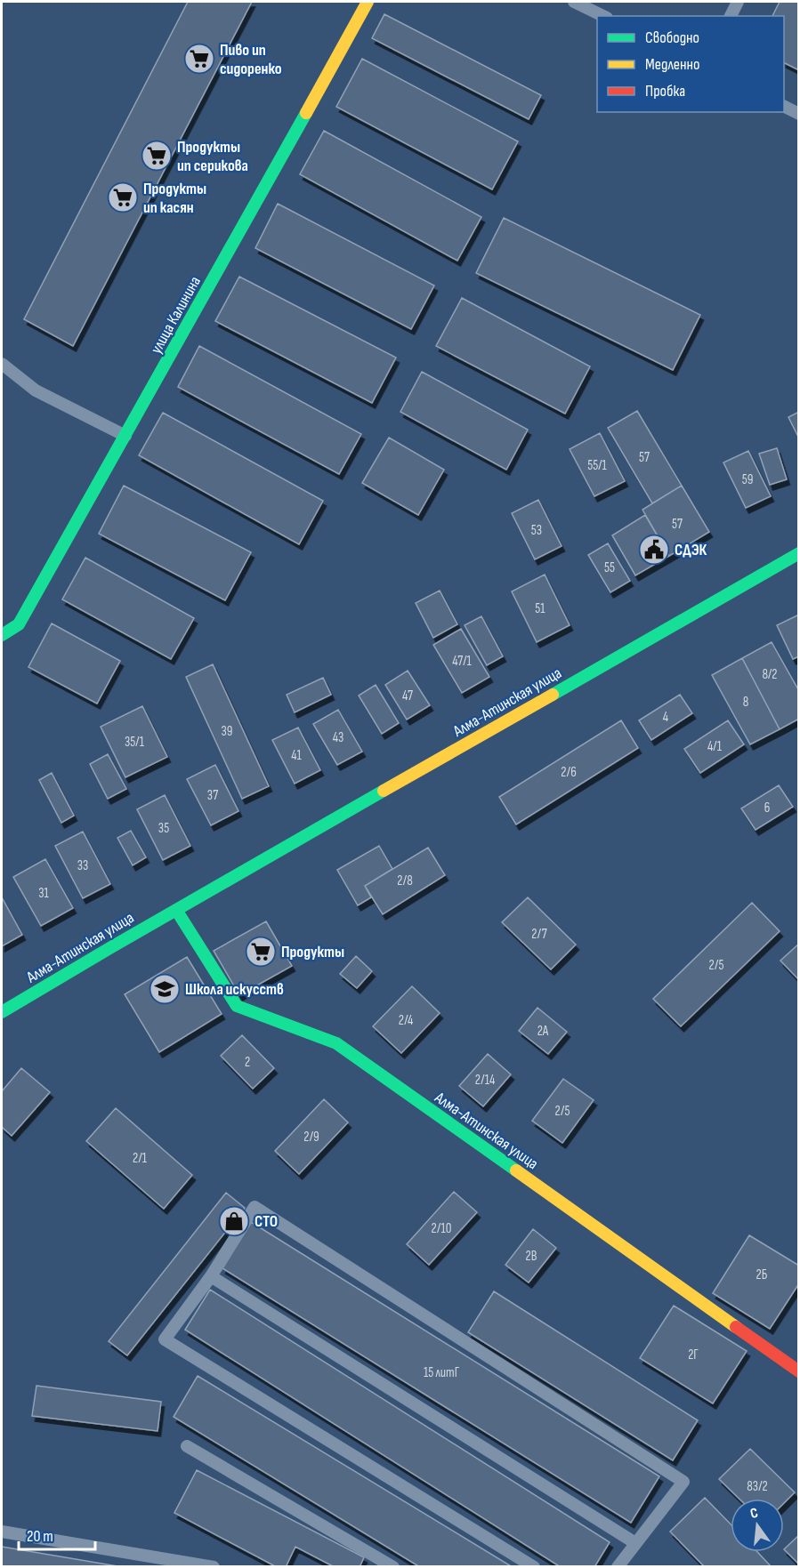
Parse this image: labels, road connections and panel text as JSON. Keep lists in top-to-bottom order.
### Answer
{
  "streets": {
    "street": ["улица Калинина", "Алма-Атинская улица"]
  },
  "places": {
    "supermarket": [
      "Пиво ип сидоренко",
      "Продукты ип серикова",
      "Продукты ип касян",
      "Продукты"
    ],
    "public building": ["СДЭК"],
    "school or university": ["Школа искусств"],
    "shop": ["СТО"]
  },
  "house_numbers": [
    "57",
    "55/1",
    "59",
    "57",
    "53",
    "55",
    "51",
    "47/1",
    "8/2",
    "47",
    "8",
    "4",
    "39",
    "43",
    "35/1",
    "4/1",
    "41",
    "2/6",
    "37",
    "6",
    "35",
    "33",
    "2/8",
    "31",
    "2/7",
    "2/5",
    "2/4",
    "2А",
    "2",
    "2/14",
    "2/5",
    "2/9",
    "2/1",
    "2/10",
    "2В",
    "2Б",
    "2Г",
    "15 литГ",
    "83/2"
  ],
  "legend": ["Свободно", "Медленно", "Пробка"],
  "scale_bar": "20 m",
  "north": "top"
}
